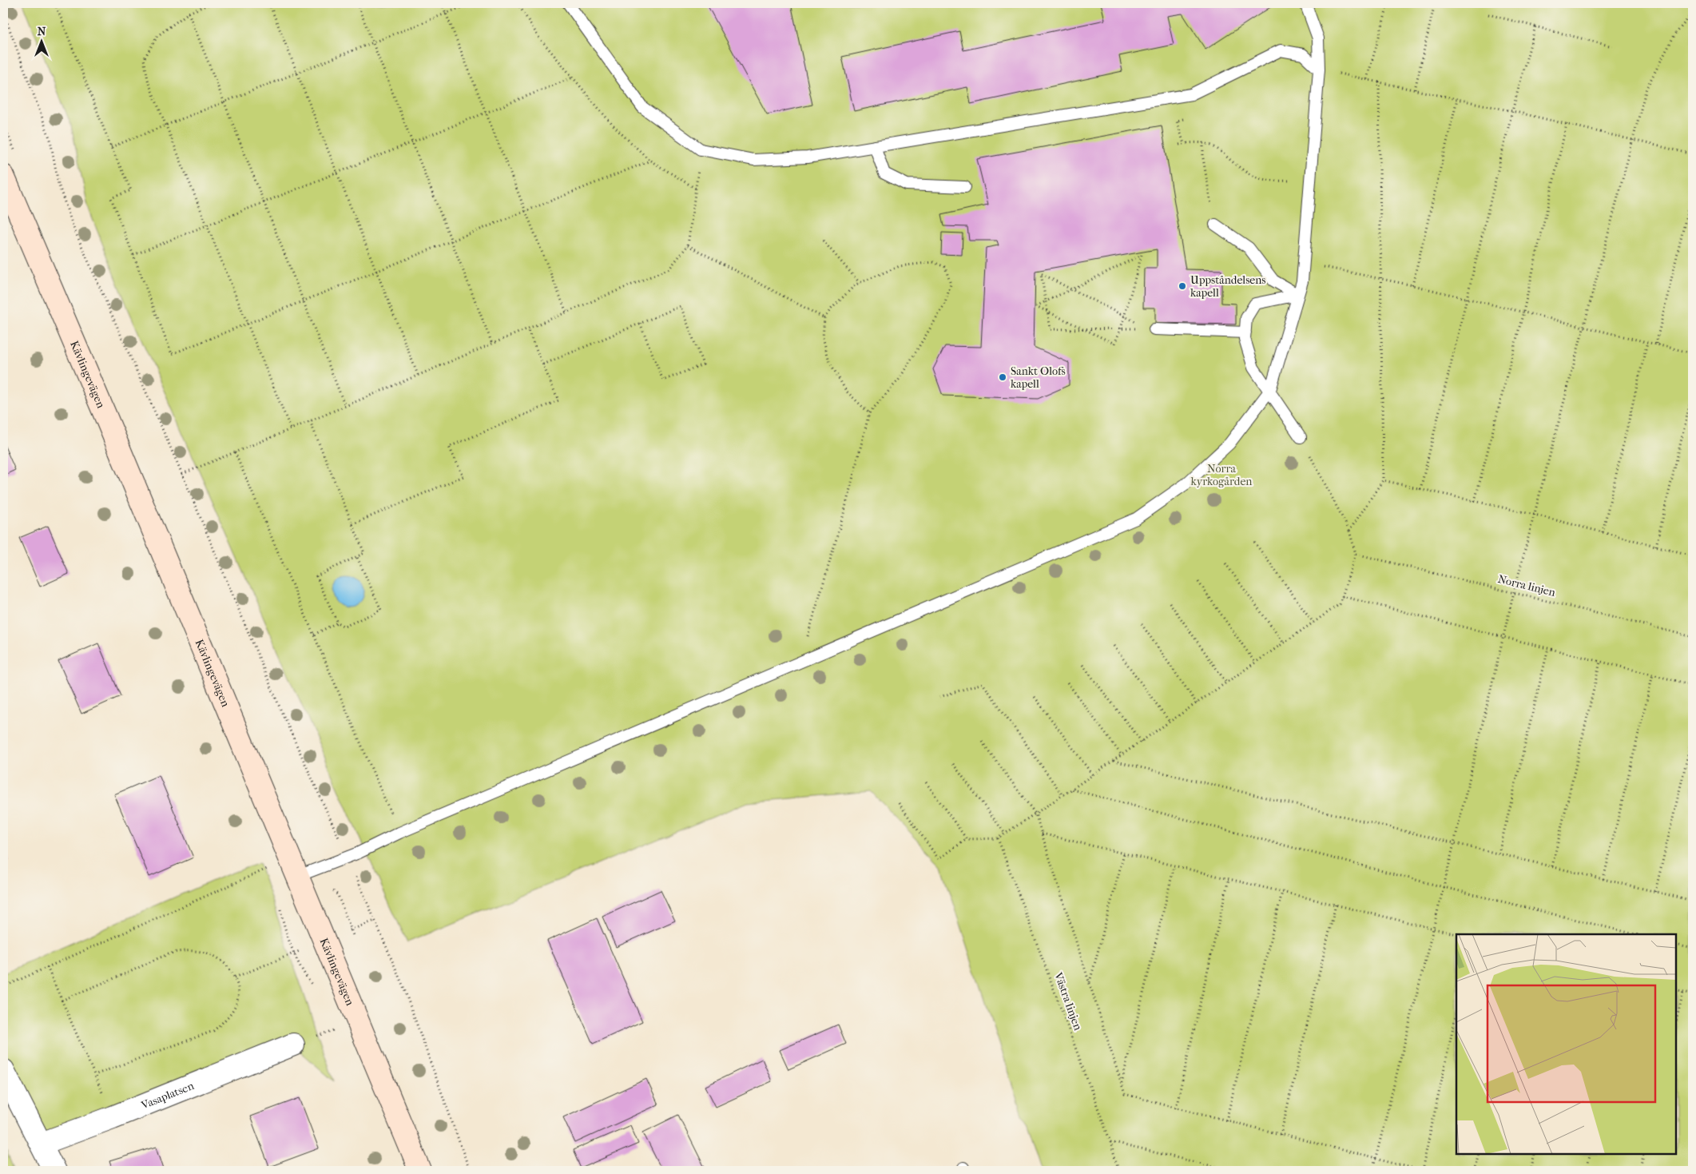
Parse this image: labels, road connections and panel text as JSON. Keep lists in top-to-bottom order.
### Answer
{
  "streets": {
    "main road": ["Kävlingevägen"],
    "street": ["Vasaplatsen"],
    "path": ["Norra linjen", "Västra linjen"]
  },
  "parks": ["Norra kyrkogården"],
  "places": ["Uppståndelsens kapell", "Sankt Olofs kapell"],
  "north": "top"
}
